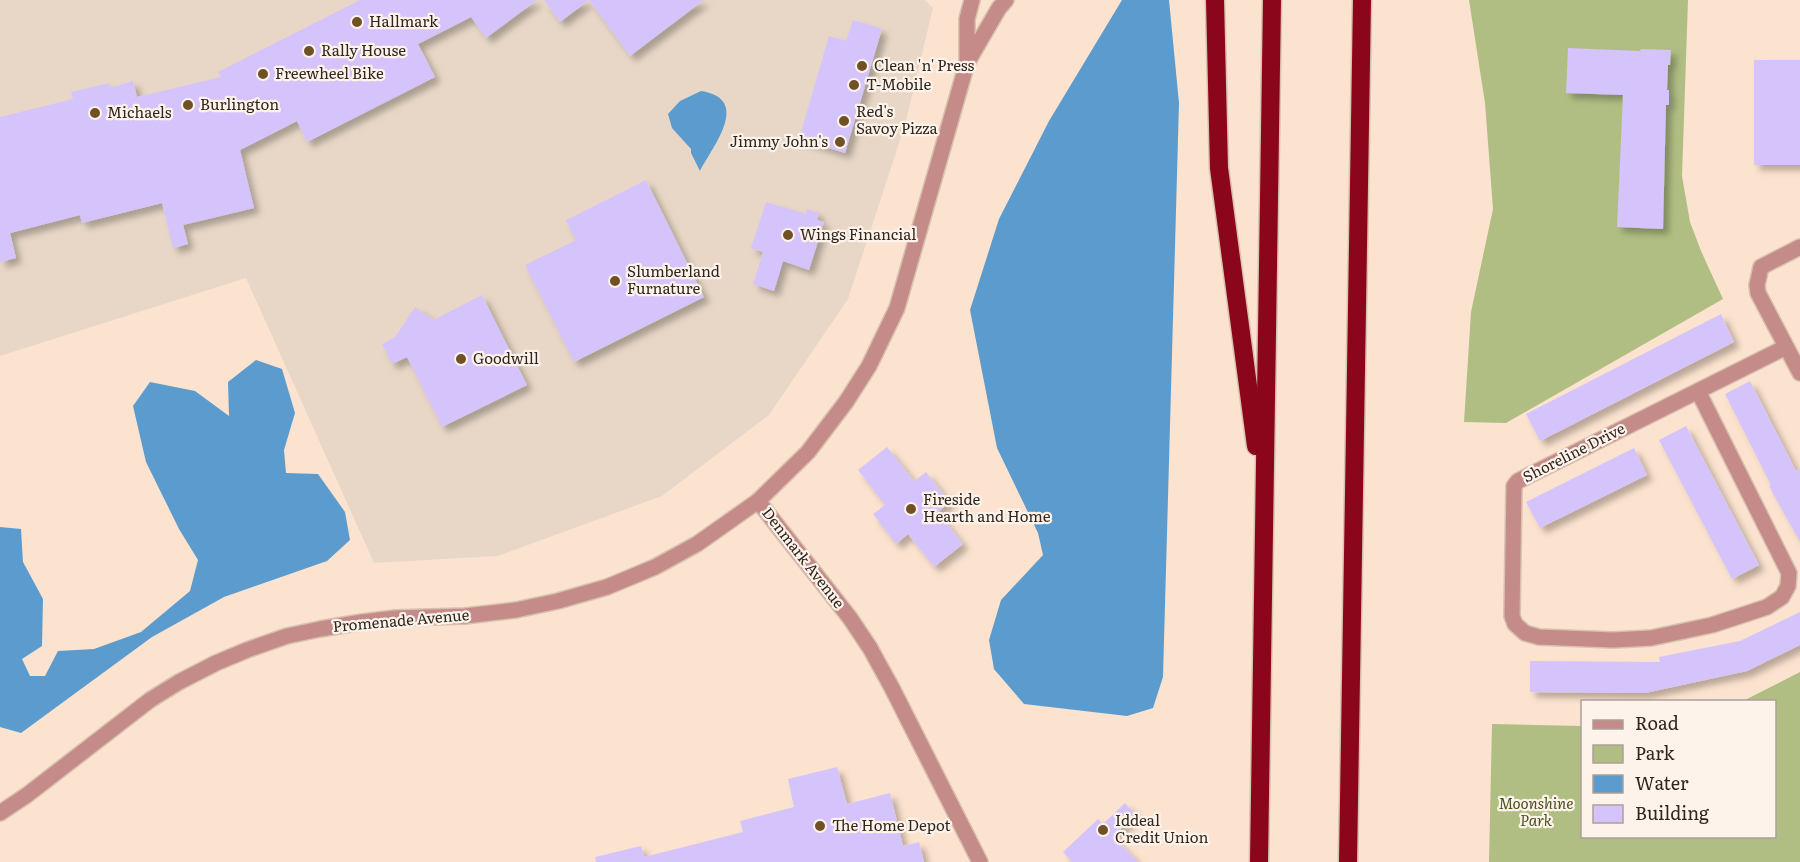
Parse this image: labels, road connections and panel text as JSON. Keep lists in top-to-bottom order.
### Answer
{
  "streets": {
    "street": ["Shoreline Drive", "Denmark Avenue", "Promenade Avenue"]
  },
  "crossings": [
    ["Denmark Avenue", "Promenade Avenue"]
  ],
  "parks": ["Moonshine Park"],
  "places": [
    "Hallmark",
    "Rally House",
    "Clean 'n' Press",
    "Freewheel Bike",
    "T-Mobile",
    "Burlington",
    "Michaels",
    "Red's Savoy Pizza",
    "Jimmy John's",
    "Wings Financial",
    "Slumberland Furnature",
    "Goodwill",
    "Fireside Hearth and Home",
    "The Home Depot",
    "Iddeal Credit Union"
  ],
  "legend": [
    "Road",
    "Park",
    "Water",
    "Building"
  ]
}
